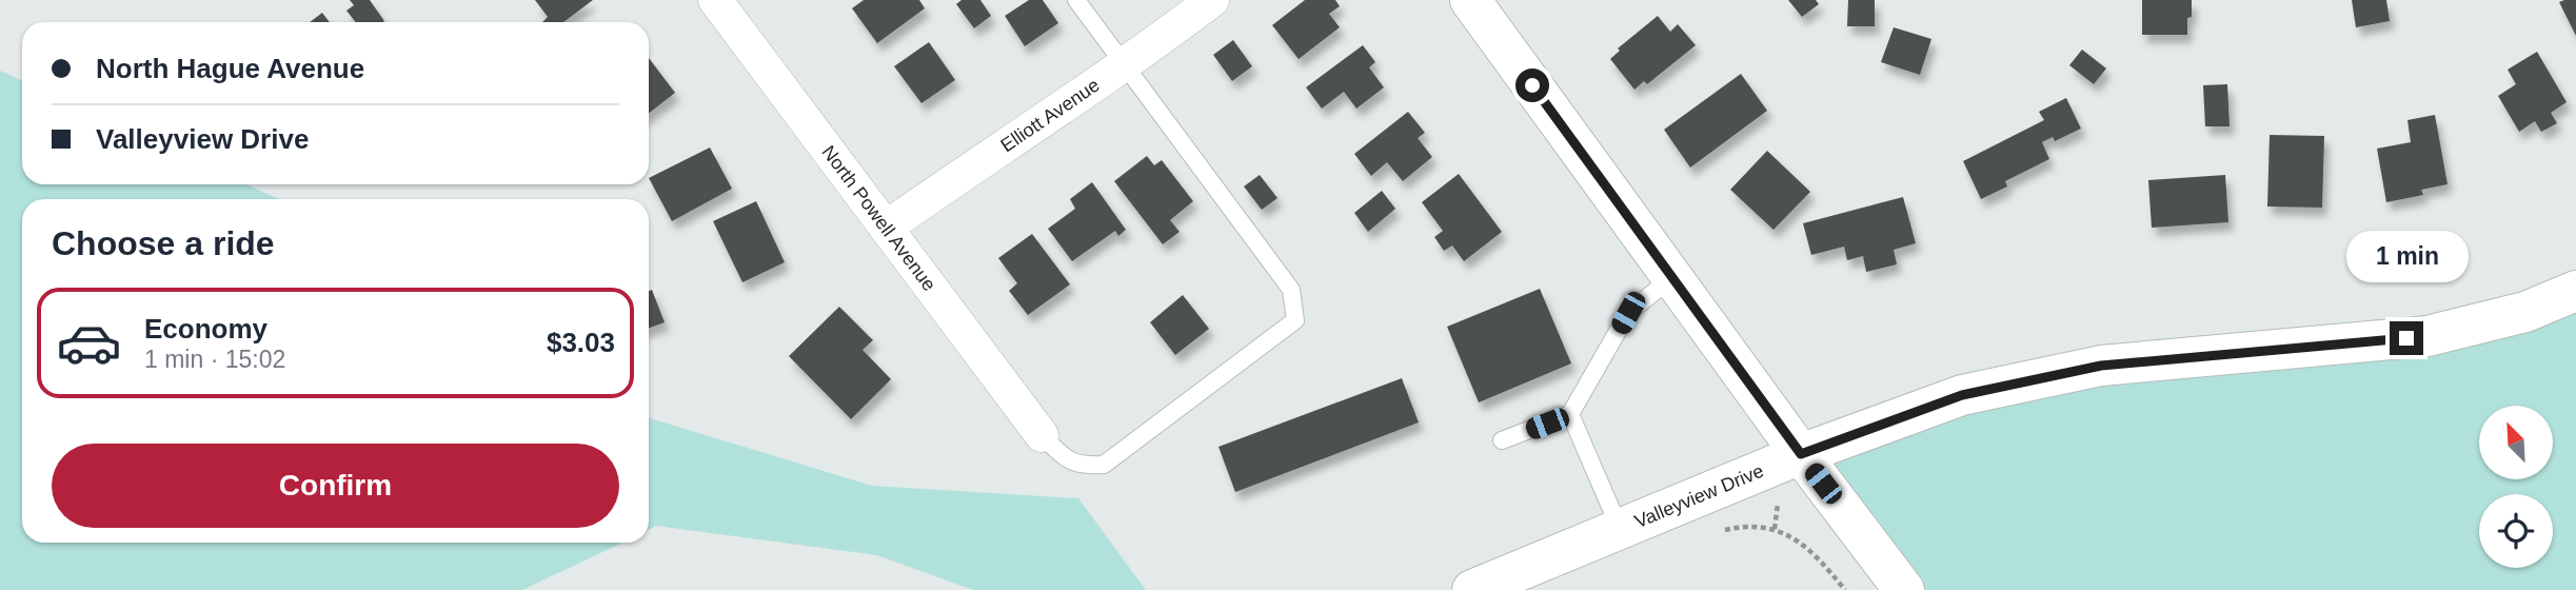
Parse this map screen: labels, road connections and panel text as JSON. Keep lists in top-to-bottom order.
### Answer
{
  "streets": {
    "street": ["Elliott Avenue", "North Powell Avenue", "Valleyview Drive"]
  },
  "crossings": [
    ["Elliott Avenue", "North Powell Avenue"]
  ],
  "north": "top left",
  "page": {
    "banner": ["North Hague Avenue", "Valleyview Drive"],
    "heading": "Choose a ride",
    "bubble": "1 min",
    "list": [
      {
        "name": "Economy",
        "note": "1 min · 15:02",
        "value": "$3.03"
      }
    ],
    "buttons": "Confirm"
  }
}
